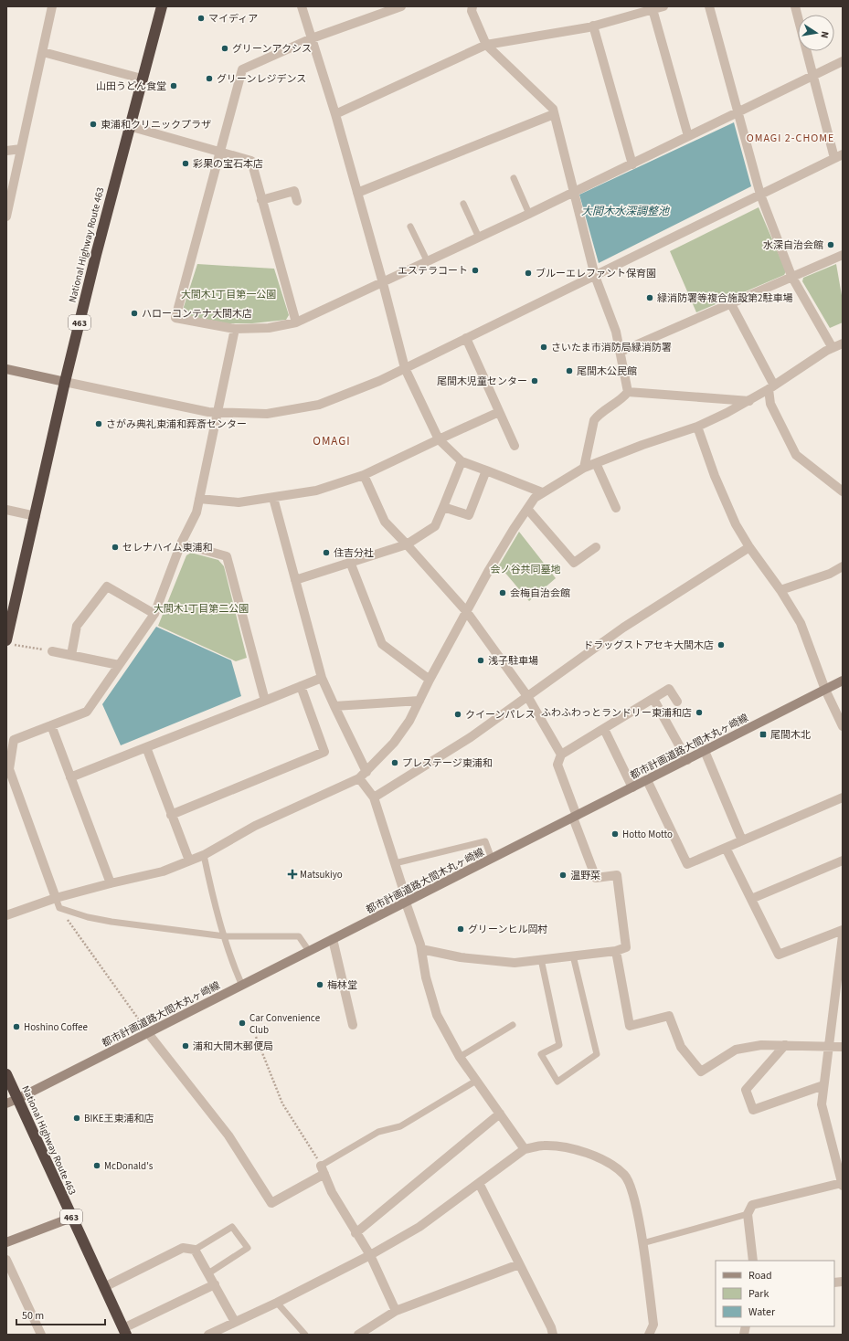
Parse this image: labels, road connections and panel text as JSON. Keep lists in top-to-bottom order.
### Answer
{
  "streets": {
    "highway": ["National Highway Route 463", "463"],
    "street": ["都市計画道路大間木丸ヶ崎線"]
  },
  "crossings": [
    ["National Highway Route 463", "都市計画道路大間木丸ヶ崎線"]
  ],
  "districts": ["OMAGI 2-CHOME", "OMAGI"],
  "water": ["大間木水深調整池"],
  "parks": ["大間木1丁目第一公園", "会ノ谷共同墓地", "大間木1丁目第二公園"],
  "places": {
    "other": [
      "マイディア",
      "グリーンアクシス",
      "グリーンレジデンス",
      "山田うどん食堂",
      "東浦和クリニックプラザ",
      "彩果の宝石本店",
      "水深自治会館",
      "エステラコート",
      "ブルーエレファント保育園",
      "緑消防署等複合施設第2駐車場",
      "ハローコンテナ大間木店",
      "さいたま市消防局緑消防署",
      "尾間木公民館",
      "尾間木児童センター",
      "さがみ典礼東浦和葬斎センター",
      "セレナハイム東浦和",
      "住吉分社",
      "会梅自治会館",
      "ドラッグストアセキ大間木店",
      "浅子駐車場",
      "ふわふわっとランドリー東浦和店",
      "クイーンパレス",
      "プレステージ東浦和",
      "Hotto Motto",
      "温野菜",
      "グリーンヒル岡村",
      "梅林堂",
      "Car Convenience Club",
      "Hoshino Coffee",
      "浦和大間木郵便局",
      "BIKE王東浦和店",
      "McDonald's"
    ],
    "transit": ["尾間木北"],
    "health": ["Matsukiyo"]
  },
  "legend": ["Road", "Park", "Water"],
  "scale_bar": "50 m",
  "north": "right"
}
